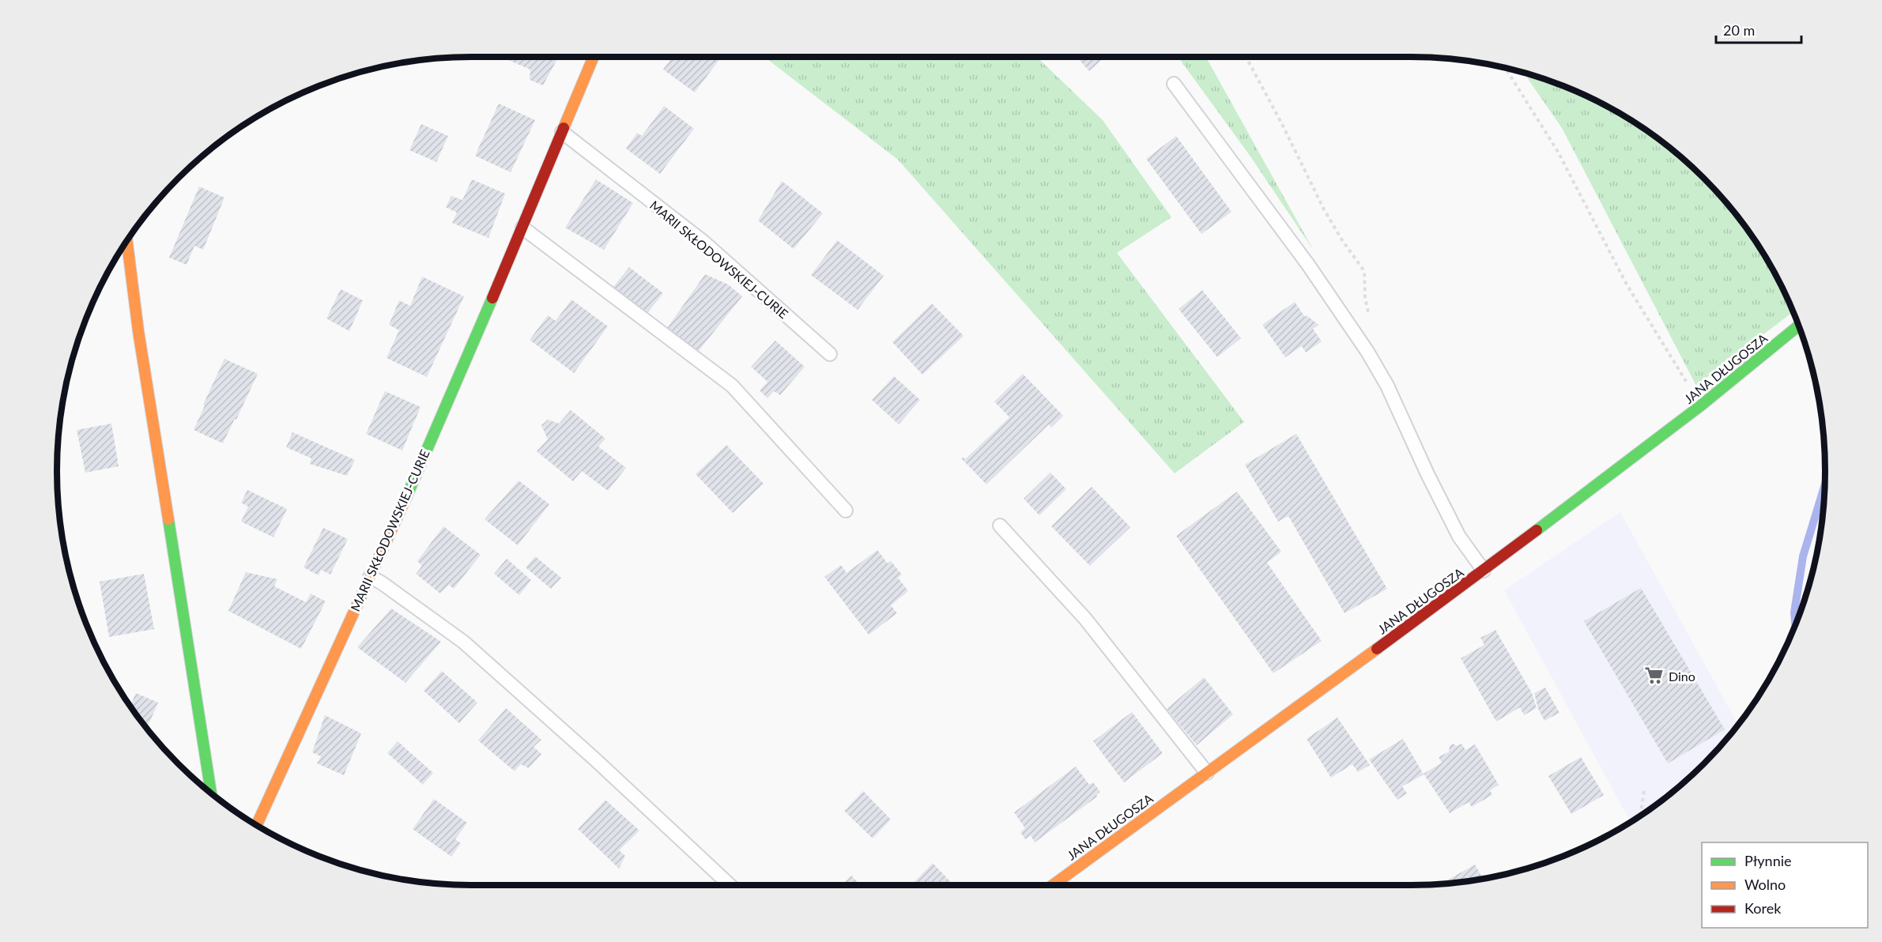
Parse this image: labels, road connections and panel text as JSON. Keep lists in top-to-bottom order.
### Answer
{
  "streets": {
    "street": ["MARII SKŁODOWSKIEJ-CURIE", "JANA DŁUGOSZA"]
  },
  "places": {
    "supermarket": ["Dino"]
  },
  "legend": ["Płynnie", "Wolno", "Korek"],
  "scale_bar": "20 m"
}
